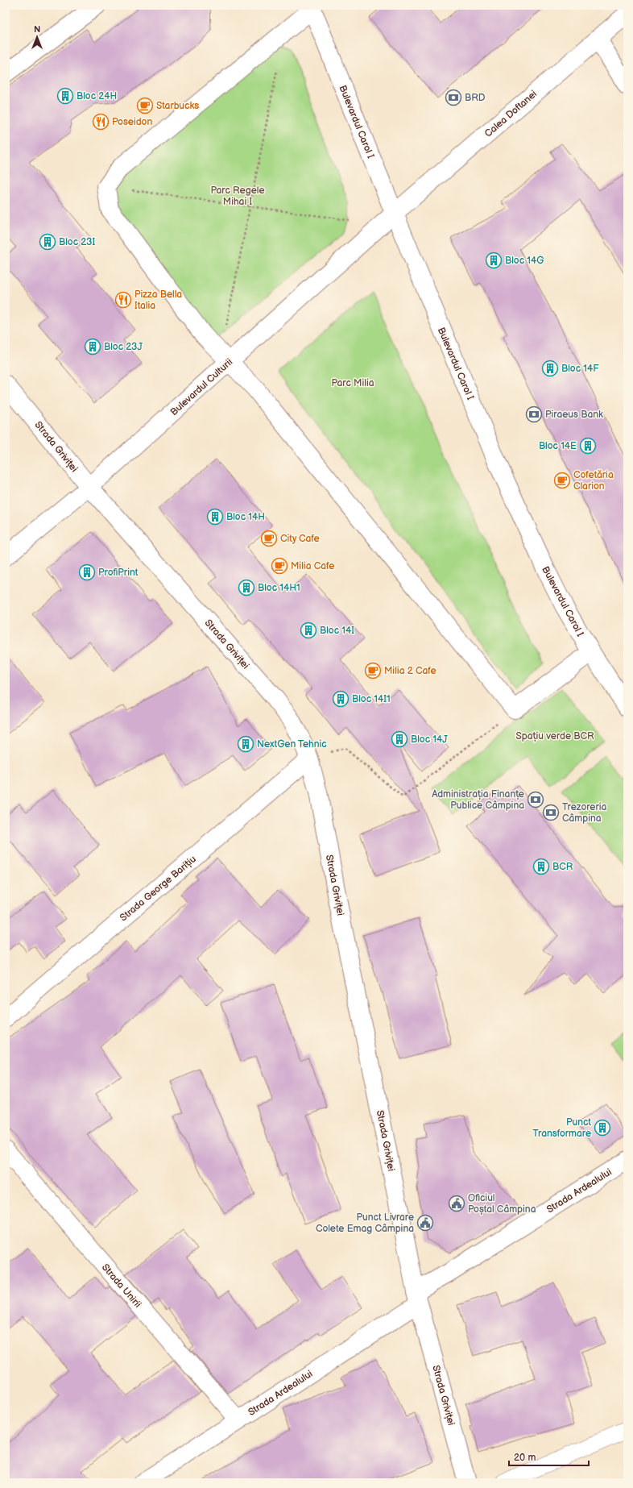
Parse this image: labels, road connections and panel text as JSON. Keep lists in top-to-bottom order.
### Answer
{
  "streets": {
    "main road": [
      "Calea Doftanei",
      "Bulevardul Carol I",
      "Bulevardul Culturii",
      "Strada Griviței",
      "Strada George Barițiu",
      "Strada Ardealului",
      "Strada Unirii"
    ]
  },
  "crossings": [
    ["Calea Doftanei", "Bulevardul Carol I"],
    ["Calea Doftanei", "Bulevardul Culturii"],
    ["Bulevardul Carol I", "Bulevardul Culturii"],
    ["Bulevardul Culturii", "Strada Griviței"],
    ["Strada Griviței", "Strada George Barițiu"],
    ["Strada Griviței", "Strada Ardealului"],
    ["Strada Ardealului", "Strada Unirii"]
  ],
  "parks": ["Parc Regele Mihai I", "Parc Milia", "Spațiu verde BCR"],
  "places": {
    "building": [
      "Bloc 24H",
      "Bloc 23I",
      "Bloc 14G",
      "Bloc 23J",
      "Bloc 14F",
      "Bloc 14E",
      "Bloc 14H",
      "ProfiPrint",
      "Bloc 14H1",
      "Bloc 14I",
      "Bloc 14I1",
      "Bloc 14J",
      "NextGen Tehnic",
      "BCR",
      "Punct Transformare"
    ],
    "bank": [
      "BRD",
      "Piraeus Bank",
      "Administrația Finanțe Publice Câmpina",
      "Trezoreria Câmpina"
    ],
    "cafe": [
      "Starbucks",
      "Cofetăria Clarion",
      "City Cafe",
      "Milia Cafe",
      "Milia 2 Cafe"
    ],
    "restaurant": ["Poseidon", "Pizza Bella Italia"],
    "public building": ["Oficiul Poștal Câmpina", "Punct Livrare Colete Emag Câmpina"]
  },
  "scale_bar": "20 m",
  "north": "top"
}
